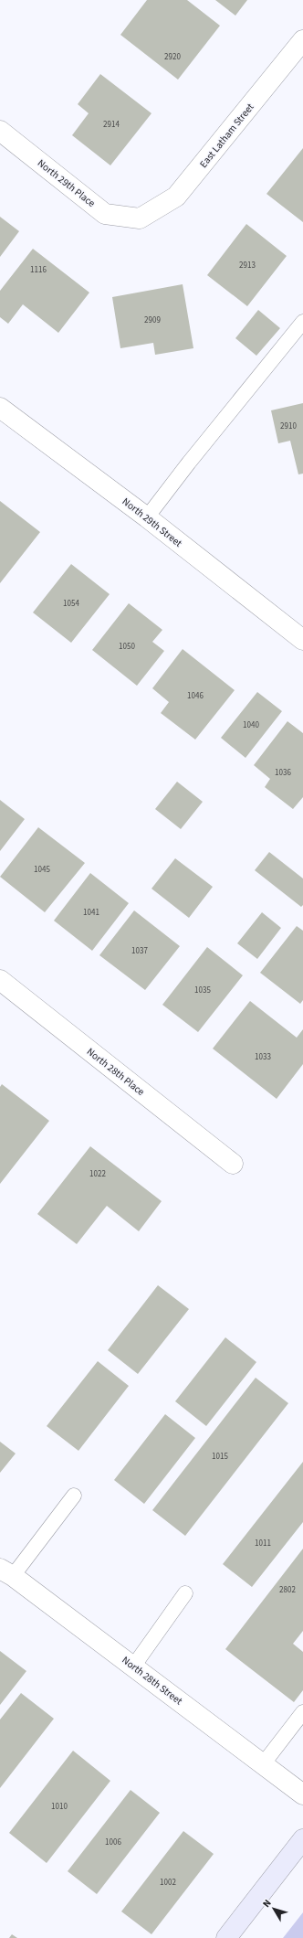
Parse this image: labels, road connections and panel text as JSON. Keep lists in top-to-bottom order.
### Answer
{
  "streets": {
    "street": [
      "East Latham Street",
      "North 29th Place",
      "North 29th Street",
      "North 28th Place",
      "North 28th Street"
    ]
  },
  "crossings": [
    ["East Latham Street", "North 29th Place"]
  ],
  "house_numbers": [
    "2920",
    "2914",
    "2913",
    "1116",
    "2909",
    "2910",
    "1054",
    "1050",
    "1046",
    "1040",
    "1036",
    "1045",
    "1041",
    "1037",
    "1035",
    "1033",
    "1022",
    "1015",
    "1011",
    "2802",
    "1010",
    "1006",
    "1002"
  ],
  "north": "top left"
}
